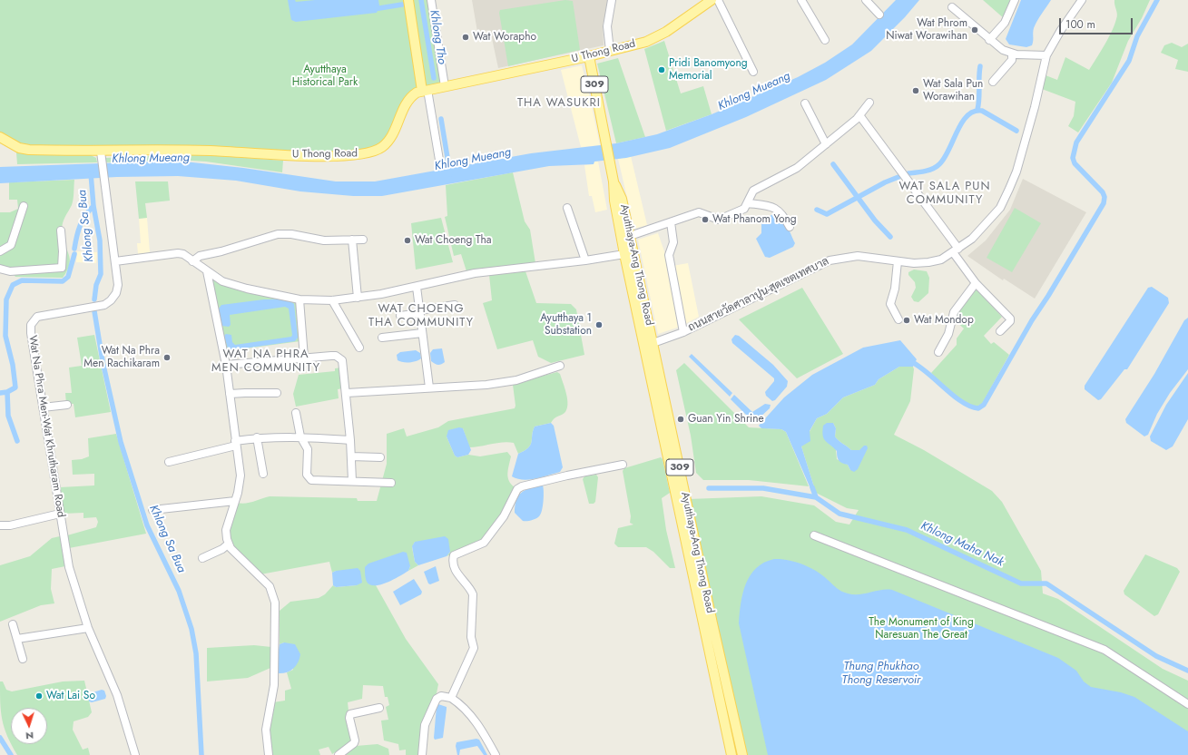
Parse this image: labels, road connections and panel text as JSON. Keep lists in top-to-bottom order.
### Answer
{
  "streets": {
    "main road": ["U Thong Road", "309", "Ayutthaya-Ang Thong Road"],
    "street": ["ถนนสายวัดศาลาปูน-สุดเขตเทศบาล", "Wat Na Phra Men-Wat Khrutharam Road"]
  },
  "crossings": [
    ["U Thong Road", "Ayutthaya-Ang Thong Road"],
    ["U Thong Road", "Wat Na Phra Men-Wat Khrutharam Road"],
    ["Ayutthaya-Ang Thong Road", "ถนนสายวัดศาลาปูน-สุดเขตเทศบาล"]
  ],
  "districts": [
    "THA WASUKRI",
    "WAT SALA PUN COMMUNITY",
    "WAT CHOENG THA COMMUNITY",
    "WAT NA PHRA MEN COMMUNITY"
  ],
  "water": [
    "Khlong Tho",
    "Khlong Mueang",
    "Khlong Sa Bua",
    "Khlong Maha Nak",
    "Thung Phukhao Thong Reservoir"
  ],
  "parks": ["Ayutthaya Historical Park", "The Monument of King Naresuan The Great"],
  "places": [
    "Wat Phrom Niwat Worawihan",
    "Wat Worapho",
    "Pridi Banomyong Memorial",
    "Wat Sala Pun Worawihan",
    "Wat Phanom Yong",
    "Wat Choeng Tha",
    "Wat Mondop",
    "Ayutthaya 1 Substation",
    "Wat Na Phra Men Rachikaram",
    "Guan Yin Shrine",
    "Wat Lai So"
  ],
  "scale_bar": "100 m",
  "north": "bottom"
}
